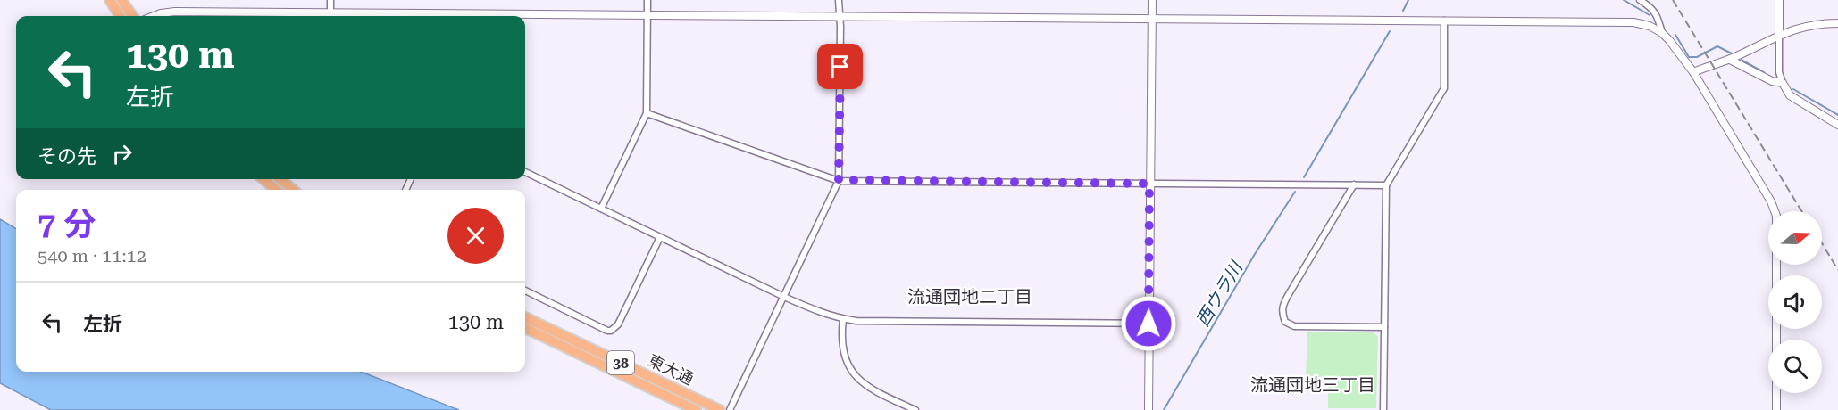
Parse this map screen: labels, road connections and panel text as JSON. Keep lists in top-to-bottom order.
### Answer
{
  "streets": {
    "highway": ["38", "東大通"]
  },
  "districts": ["流通団地二丁目", "流通団地三丁目"],
  "water": ["西ウラ川"],
  "north": "right",
  "page": {
    "turn": ["130 m", "左折"],
    "then": "その先",
    "heading": ["7 分", "540 m · 11:12"],
    "list": [
      {
        "name": "左折",
        "value": "130 m"
      }
    ]
  }
}
